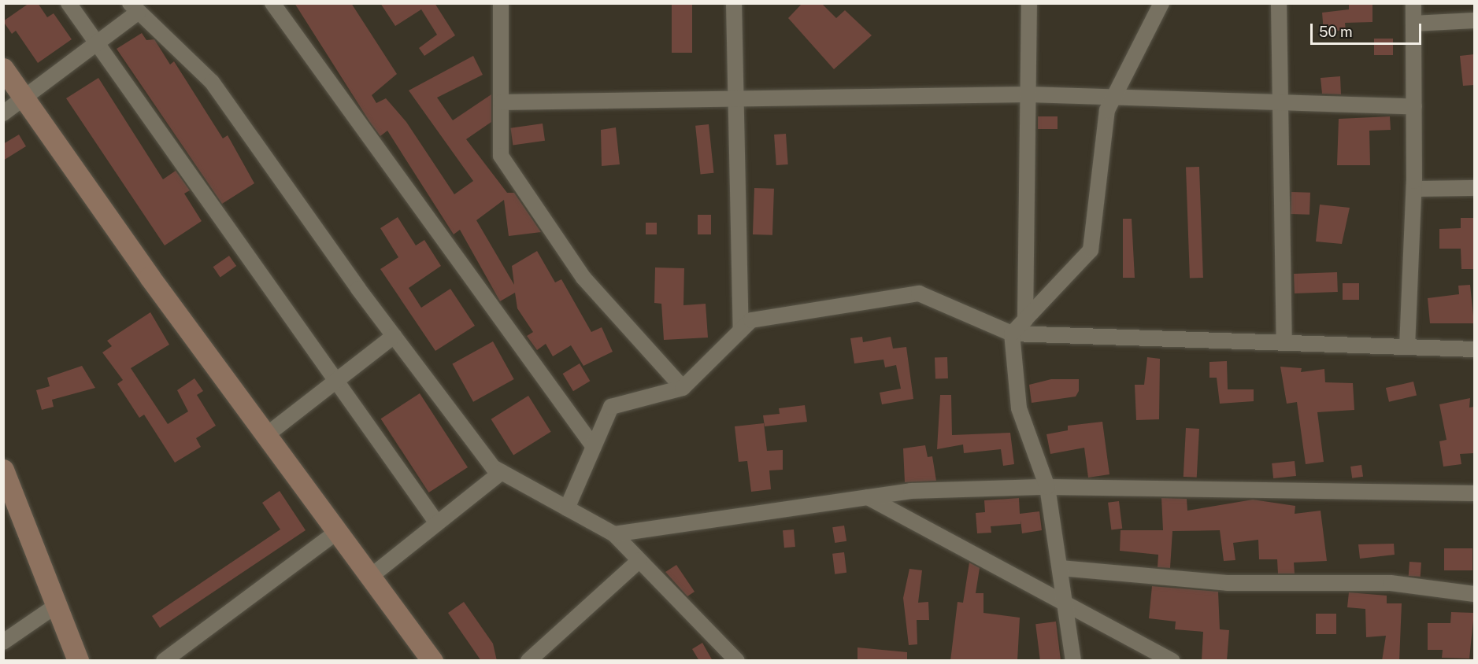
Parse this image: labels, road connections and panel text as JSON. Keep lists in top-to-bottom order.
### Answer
{
  "scale_bar": "50 m"
}
